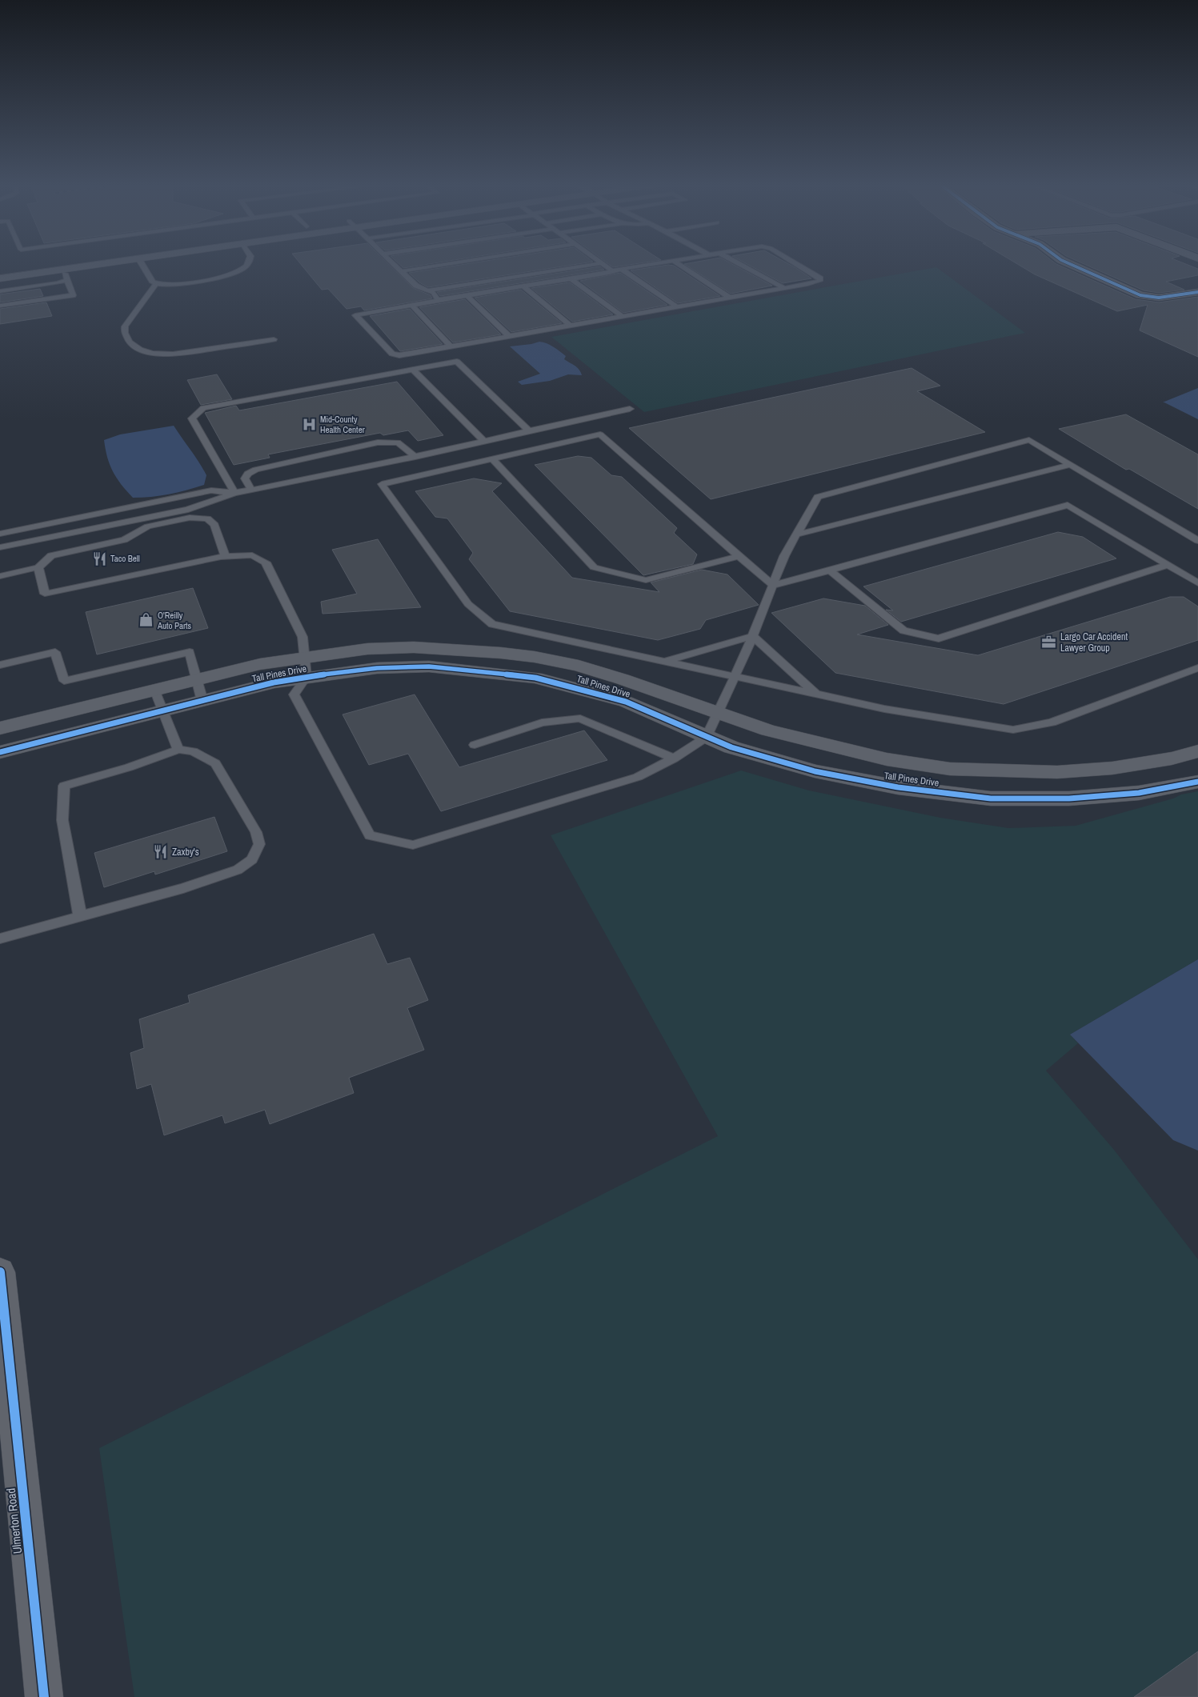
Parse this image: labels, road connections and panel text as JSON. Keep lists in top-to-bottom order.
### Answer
{
  "streets": {
    "main road": ["Ulmerton Road"],
    "street": ["Tall Pines Drive"]
  },
  "places": {
    "hospital": ["Mid-County Health Center"],
    "restaurant": ["Taco Bell", "Zaxby's"],
    "shop": ["O'Reilly Auto Parts"],
    "office": ["Largo Car Accident Lawyer Group"]
  }
}
